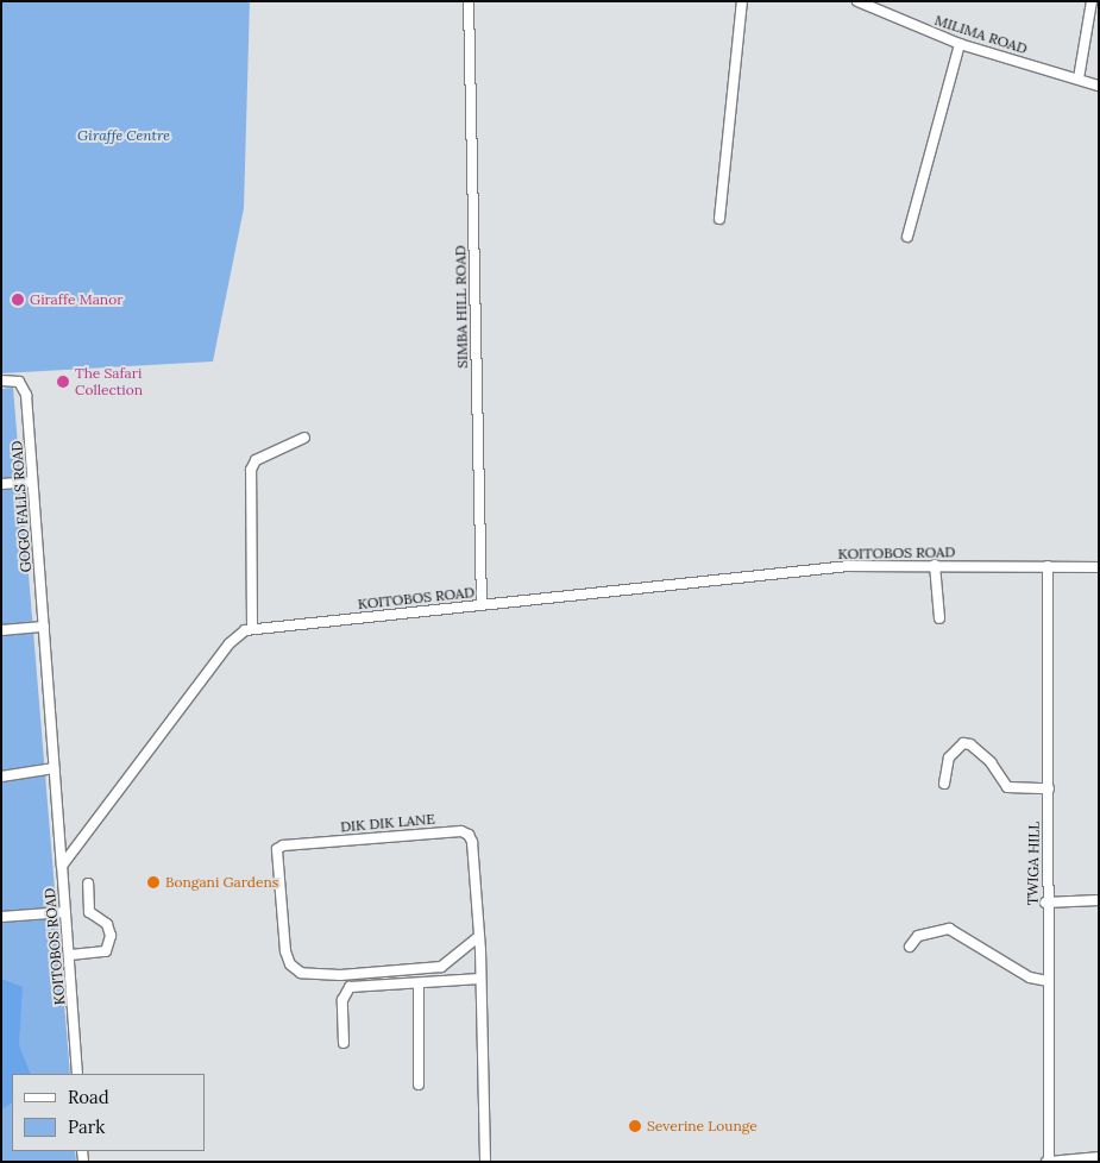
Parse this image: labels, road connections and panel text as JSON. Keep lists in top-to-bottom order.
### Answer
{
  "streets": {
    "street": [
      "MILIMA ROAD",
      "SIMBA HILL ROAD",
      "GOGO FALLS ROAD",
      "KOITOBOS ROAD",
      "DIK DIK LANE",
      "TWIGA HILL"
    ]
  },
  "crossings": [
    ["SIMBA HILL ROAD", "KOITOBOS ROAD"],
    ["GOGO FALLS ROAD", "KOITOBOS ROAD"],
    ["KOITOBOS ROAD", "TWIGA HILL"]
  ],
  "parks": ["Giraffe Centre"],
  "places": [
    "Giraffe Manor",
    "The Safari Collection",
    "Bongani Gardens",
    "Severine Lounge"
  ],
  "legend": ["Road", "Park"]
}
